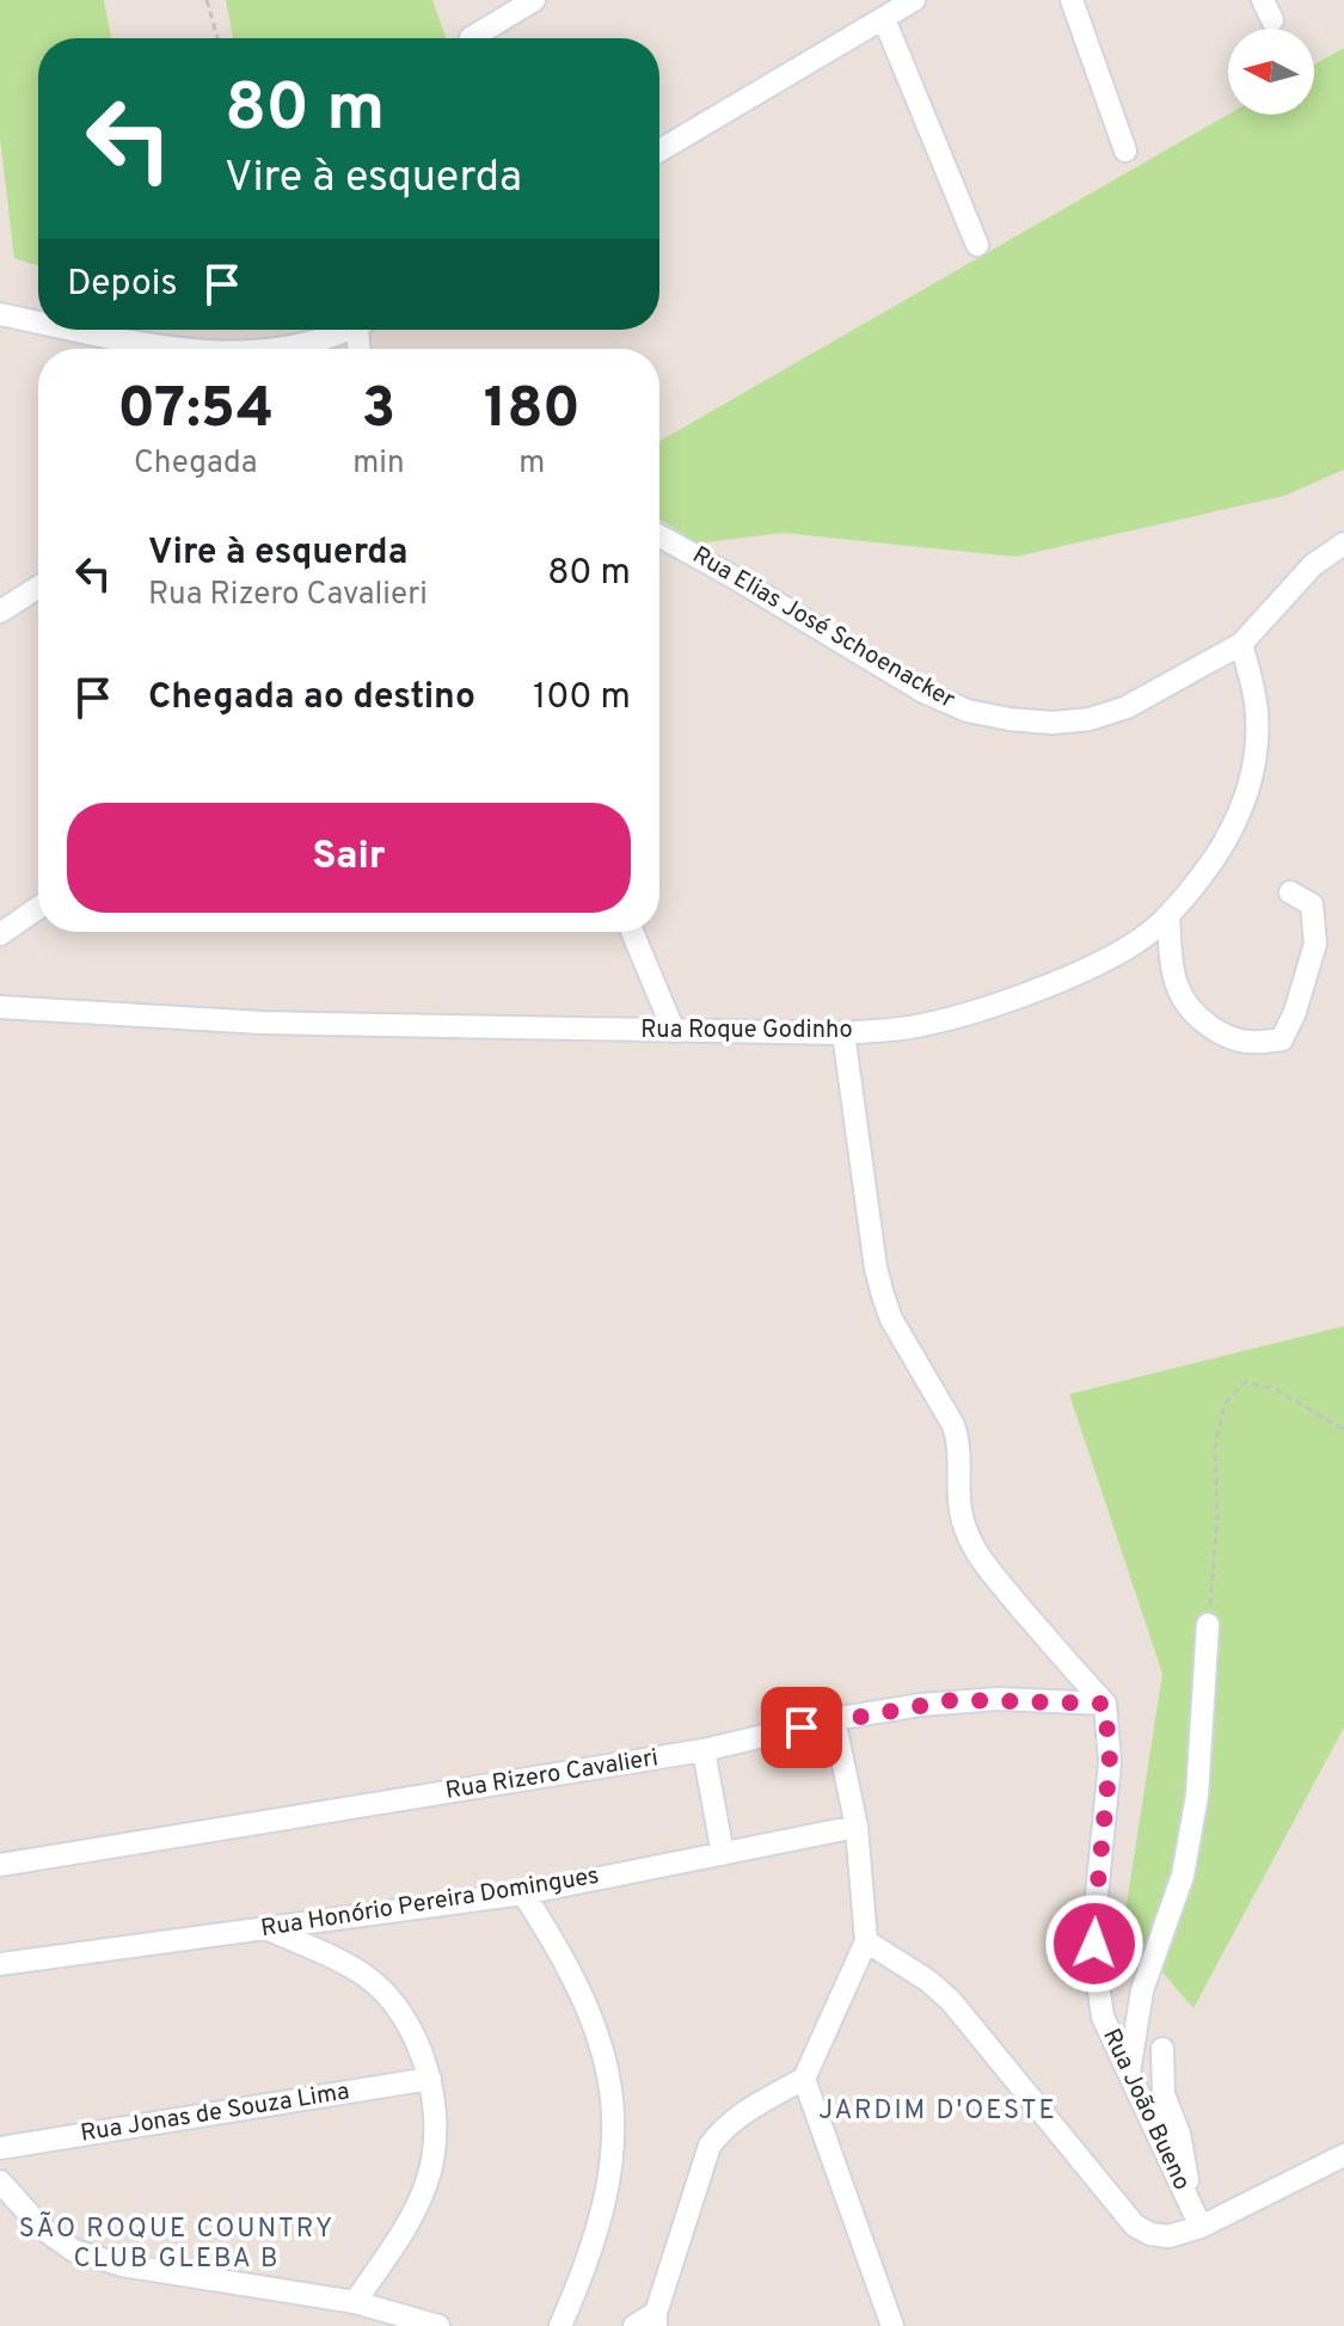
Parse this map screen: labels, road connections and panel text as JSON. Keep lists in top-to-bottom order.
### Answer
{
  "streets": {
    "street": [
      "Rua Elias José Schoenacker",
      "Rua Roque Godinho",
      "Rua Rizero Cavalieri",
      "Rua Honório Pereira Domingues",
      "Rua João Bueno",
      "Rua Jonas de Souza Lima"
    ]
  },
  "crossings": [
    ["Rua Elias José Schoenacker", "Rua Roque Godinho"],
    ["Rua Rizero Cavalieri", "Rua João Bueno"]
  ],
  "districts": ["JARDIM D'OESTE", "SÃO ROQUE COUNTRY CLUB GLEBA B"],
  "north": "left",
  "page": {
    "turn": ["80 m", "Vire à esquerda"],
    "then": "Depois",
    "eta": [
      "07:54",
      "Chegada",
      "3",
      "min",
      "180",
      "m"
    ],
    "list": [
      {
        "name": "Vire à esquerda",
        "note": "Rua Rizero Cavalieri",
        "value": "80 m"
      },
      {
        "name": "Chegada ao destino",
        "value": "100 m"
      }
    ],
    "buttons": "Sair"
  }
}
